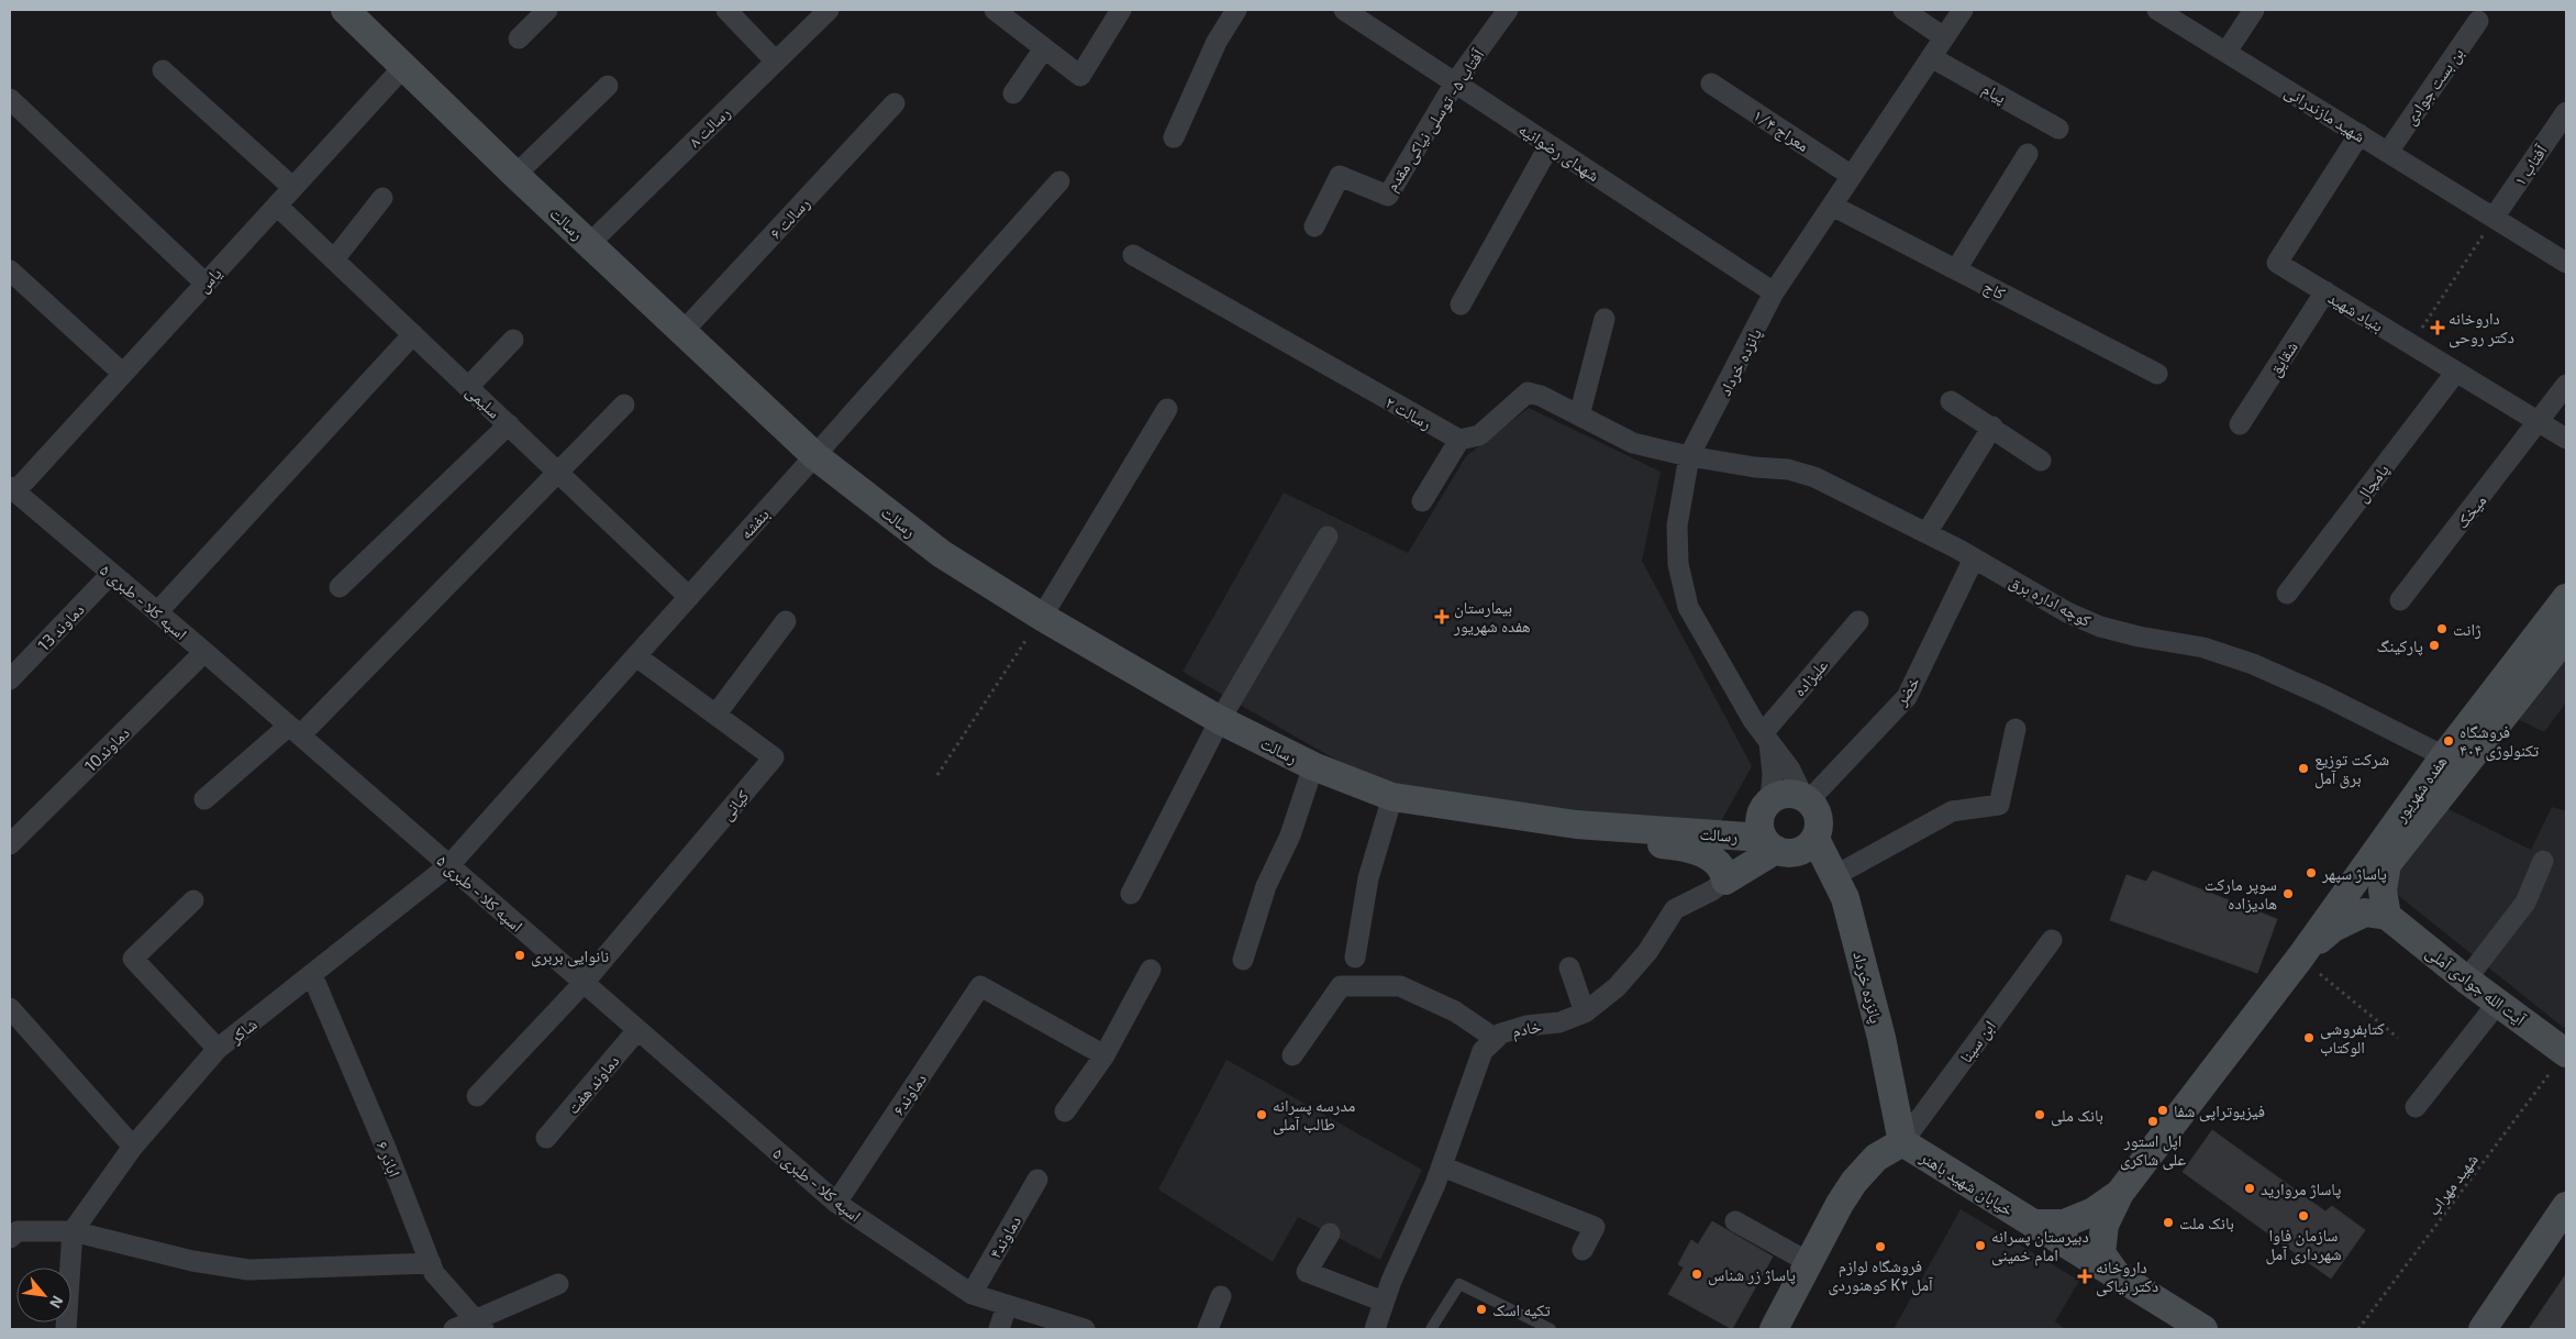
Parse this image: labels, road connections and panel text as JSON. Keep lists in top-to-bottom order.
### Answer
{
  "streets": {
    "main road": [
      "رسالت",
      "پانزده خرداد",
      "هفده شهریور",
      "آیت الله جوادی آملی",
      "خادم",
      "خیابان شهید باهنر"
    ],
    "street": [
      "بن بست جوادی",
      "پیام",
      "شهید مازندرانی",
      "آفتاب ۵- توسلی نیاکی مقدم",
      "رسالت ۸",
      "معراج ۱/۴",
      "شهدای رضوانیه",
      "آفتاب ۱",
      "رسالت ۶",
      "یاس",
      "کاج",
      "بنیاد شهید",
      "شقایق",
      "سلیمی",
      "رسالت ۲",
      "پامچال",
      "میخک",
      "بنفشه",
      "کوچه اداره برق",
      "اسپه کلا - طبری ۵",
      "دماوند 13",
      "علیزاده",
      "خضر",
      "دماوند10",
      "کیانی",
      "شاکر",
      "ابن سینا",
      "دماوند هفت",
      "دماوند۶",
      "اباذر ۶",
      "دماوند۴"
    ],
    "path": ["شهید مهراب"]
  },
  "crossings": [
    ["بن بست جوادی", "شهید مازندرانی"],
    ["پیام", "پانزده خرداد"],
    ["شهید مازندرانی", "آفتاب ۱"],
    ["شهید مازندرانی", "بنیاد شهید"],
    ["آفتاب ۵- توسلی نیاکی مقدم", "شهدای رضوانیه"],
    ["رسالت ۸", "رسالت"],
    ["معراج ۱/۴", "پانزده خرداد"],
    ["شهدای رضوانیه", "پانزده خرداد"],
    ["رسالت ۶", "رسالت"],
    ["رسالت", "یاس"],
    ["رسالت", "پانزده خرداد"],
    ["رسالت", "بنفشه"],
    ["رسالت", "خضر"],
    ["رسالت", "خادم"],
    ["یاس", "سلیمی"],
    ["یاس", "اسپه کلا - طبری ۵"],
    ["کاج", "پانزده خرداد"],
    ["بنیاد شهید", "شقایق"],
    ["بنیاد شهید", "پامچال"],
    ["بنیاد شهید", "میخک"],
    ["پانزده خرداد", "کوچه اداره برق"],
    ["پانزده خرداد", "علیزاده"],
    ["پانزده خرداد", "خضر"],
    ["پانزده خرداد", "خادم"],
    ["پانزده خرداد", "ابن سینا"],
    ["پانزده خرداد", "خیابان شهید باهنر"],
    ["سلیمی", "بنفشه"],
    ["بنفشه", "اسپه کلا - طبری ۵"],
    ["بنفشه", "کیانی"],
    ["بنفشه", "شاکر"],
    ["کوچه اداره برق", "خضر"],
    ["کوچه اداره برق", "هفده شهریور"],
    ["اسپه کلا - طبری ۵", "دماوند 13"],
    ["اسپه کلا - طبری ۵", "دماوند10"],
    ["اسپه کلا - طبری ۵", "کیانی"],
    ["اسپه کلا - طبری ۵", "شاکر"],
    ["اسپه کلا - طبری ۵", "دماوند هفت"],
    ["اسپه کلا - طبری ۵", "دماوند۶"],
    ["اسپه کلا - طبری ۵", "دماوند۴"],
    ["خضر", "خادم"],
    ["هفده شهریور", "آیت الله جوادی آملی"],
    ["آیت الله جوادی آملی", "شهید مهراب"],
    ["شاکر", "اباذر ۶"],
    ["ابن سینا", "خیابان شهید باهنر"]
  ],
  "places": {
    "health": ["داروخانه دکتر روحی", "بیمارستان هفده شهریور", "داروخانه دکتر نیاکی"],
    "other": [
      "ژانت",
      "پارکینگ",
      "فروشگاه تکنولوژی ۴۰۴",
      "شرکت توزیع برق آمل",
      "پاساژ سپهر",
      "سوپر مارکت هادیزاده",
      "نانوایی بربری",
      "کتابفروشی الوکتاب",
      "فیزیوتراپی شفا",
      "مدرسه پسرانه طالب آملی",
      "بانک ملی",
      "اپل استور علی شاکری",
      "پاساژ مروارید",
      "سازمان فاوا شهرداری آمل",
      "بانک ملت",
      "دبیرستان پسرانه امام خمینی",
      "فروشگاه لوازم کوهنوردی K۲ آمل",
      "پاساژ زر شناس",
      "تکیه اسک"
    ]
  },
  "north": "bottom right"
}
